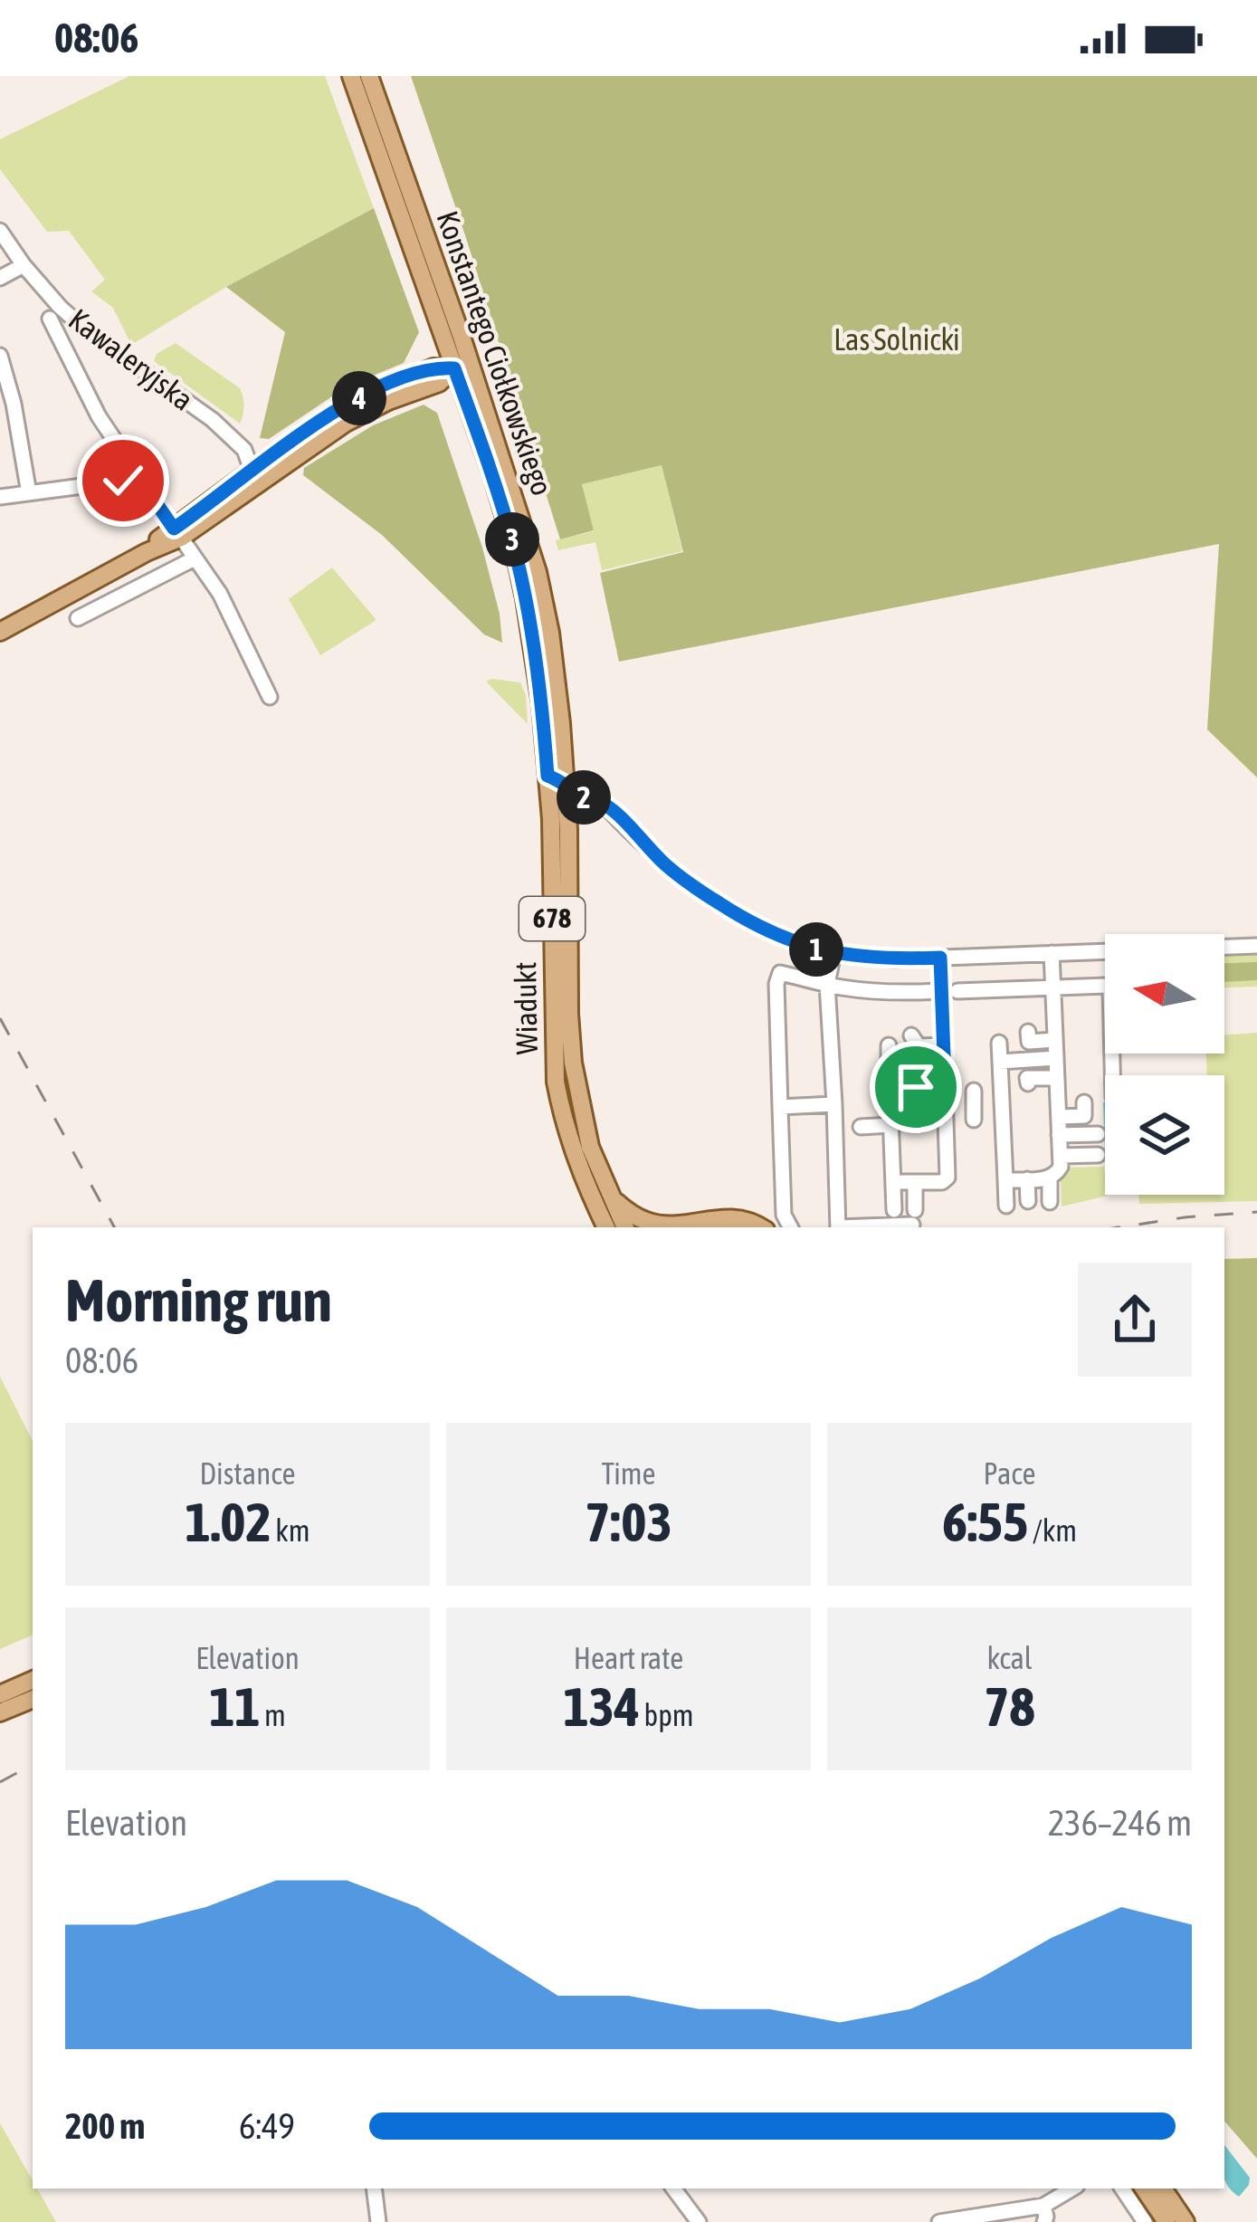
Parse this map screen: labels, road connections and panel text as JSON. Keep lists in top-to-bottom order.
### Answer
{
  "streets": {
    "main road": ["Konstantego Ciołkowskiego", "678", "Wiadukt"],
    "street": ["Kawaleryjska"]
  },
  "crossings": [
    ["Konstantego Ciołkowskiego", "Wiadukt"]
  ],
  "parks": ["Las Solnicki"],
  "north": "left",
  "page": {
    "status": "08:06",
    "pins": [
      "4",
      "3",
      "2",
      "1"
    ],
    "heading": ["Morning run", "08:06"],
    "stats": [
      ["Distance", "1.02 km"],
      ["Time", "7:03"],
      ["Pace", "6:55 /km"],
      ["Elevation", "11 m"],
      ["Heart rate", "134 bpm"],
      ["kcal", "78"]
    ],
    "chart": ["Elevation", "236–246 m"],
    "list": [
      {
        "name": "200 m",
        "note": "6:49"
      }
    ]
  }
}
